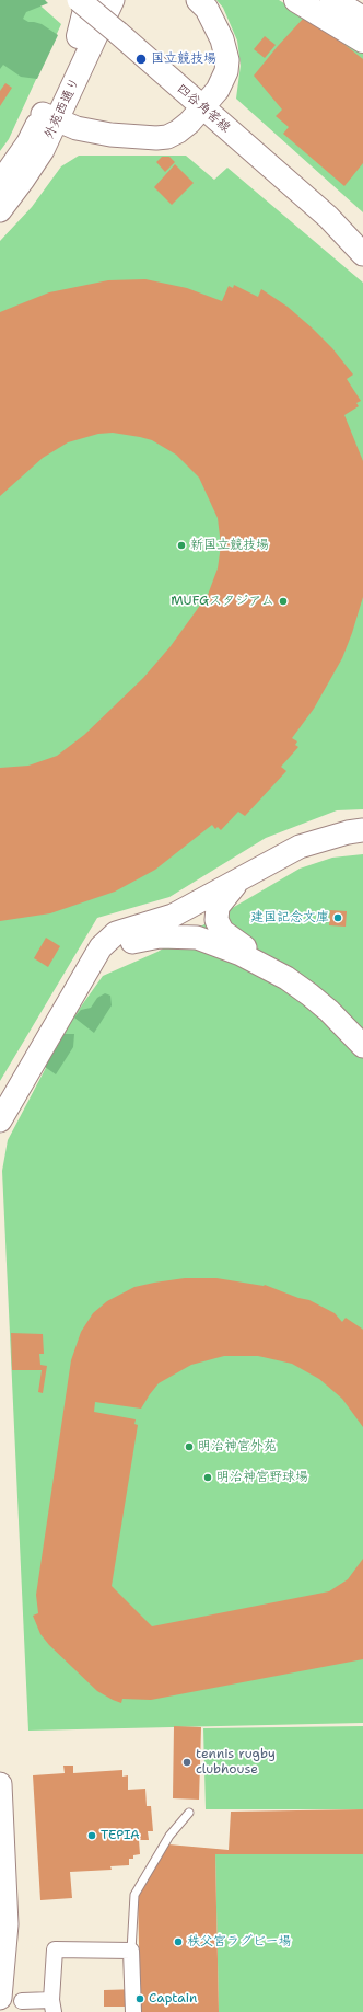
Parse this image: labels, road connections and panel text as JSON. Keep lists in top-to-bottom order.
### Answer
{
  "streets": {
    "main road": ["外苑西通り", "四谷角筈線"]
  },
  "places": [
    "国立競技場",
    "新国立競技場",
    "MUFGスタジアム",
    "建国記念文庫",
    "明治神宮外苑",
    "明治神宮野球場",
    "tennis rugby clubhouse",
    "TEPIA",
    "秩父宮ラグビー場",
    "Captain"
  ]
}
